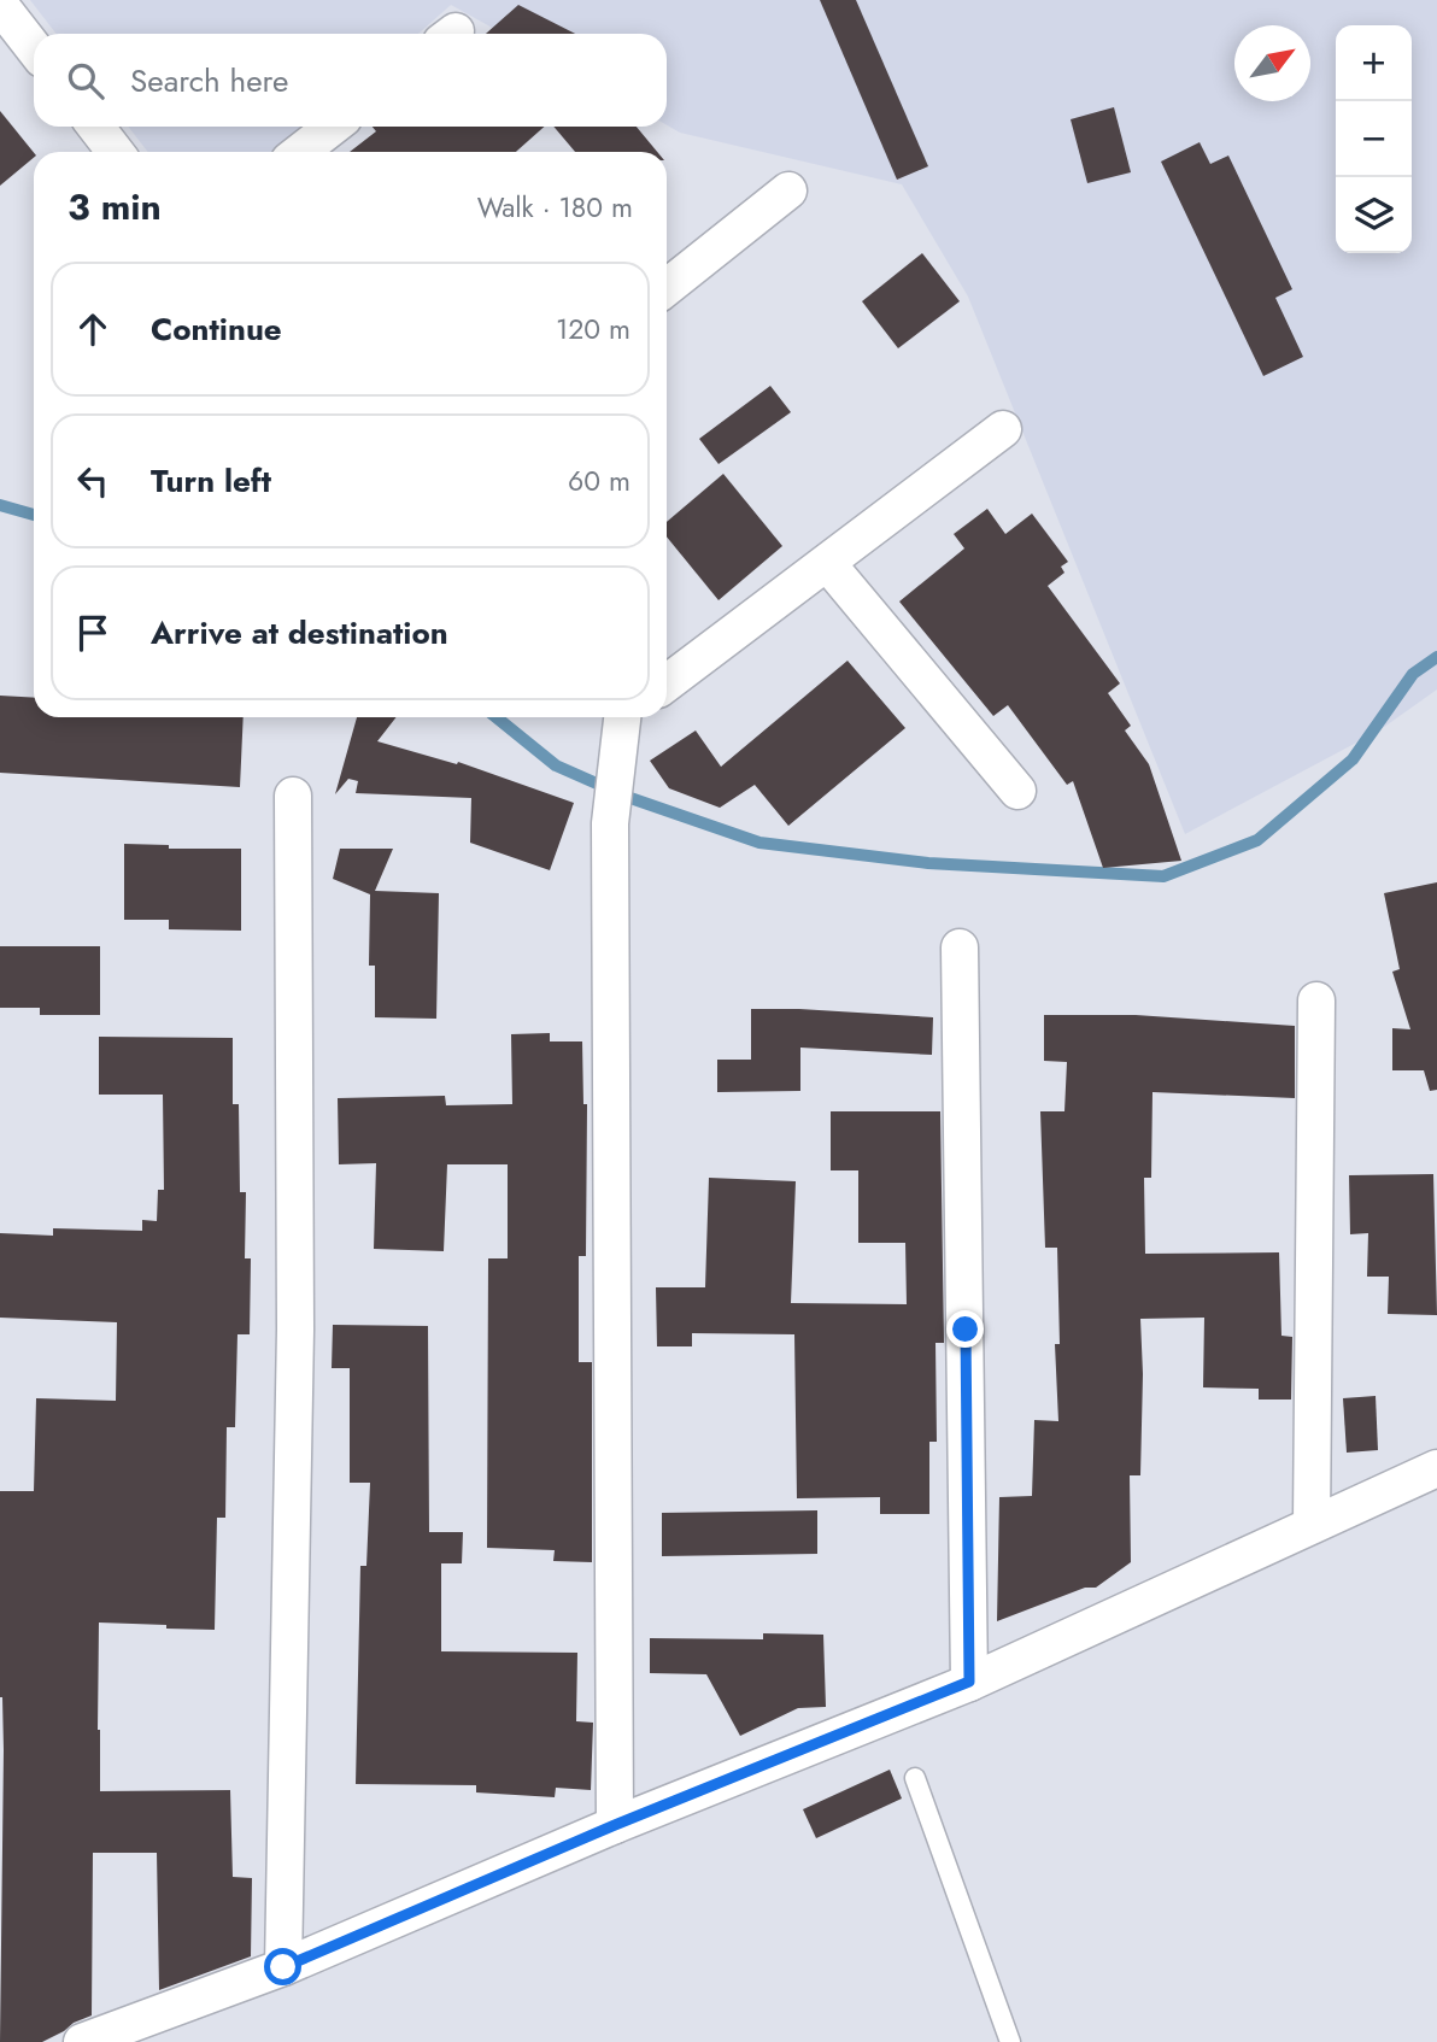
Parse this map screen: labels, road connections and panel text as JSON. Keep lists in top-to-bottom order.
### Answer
{
  "north": "top right",
  "page": {
    "map_buttons": ["+", "−"],
    "search": "Search here",
    "heading": ["3 min", "Walk · 180 m"],
    "list": [
      ["Continue", "120 m"],
      ["Turn left", "60 m"],
      "Arrive at destination"
    ]
  }
}
